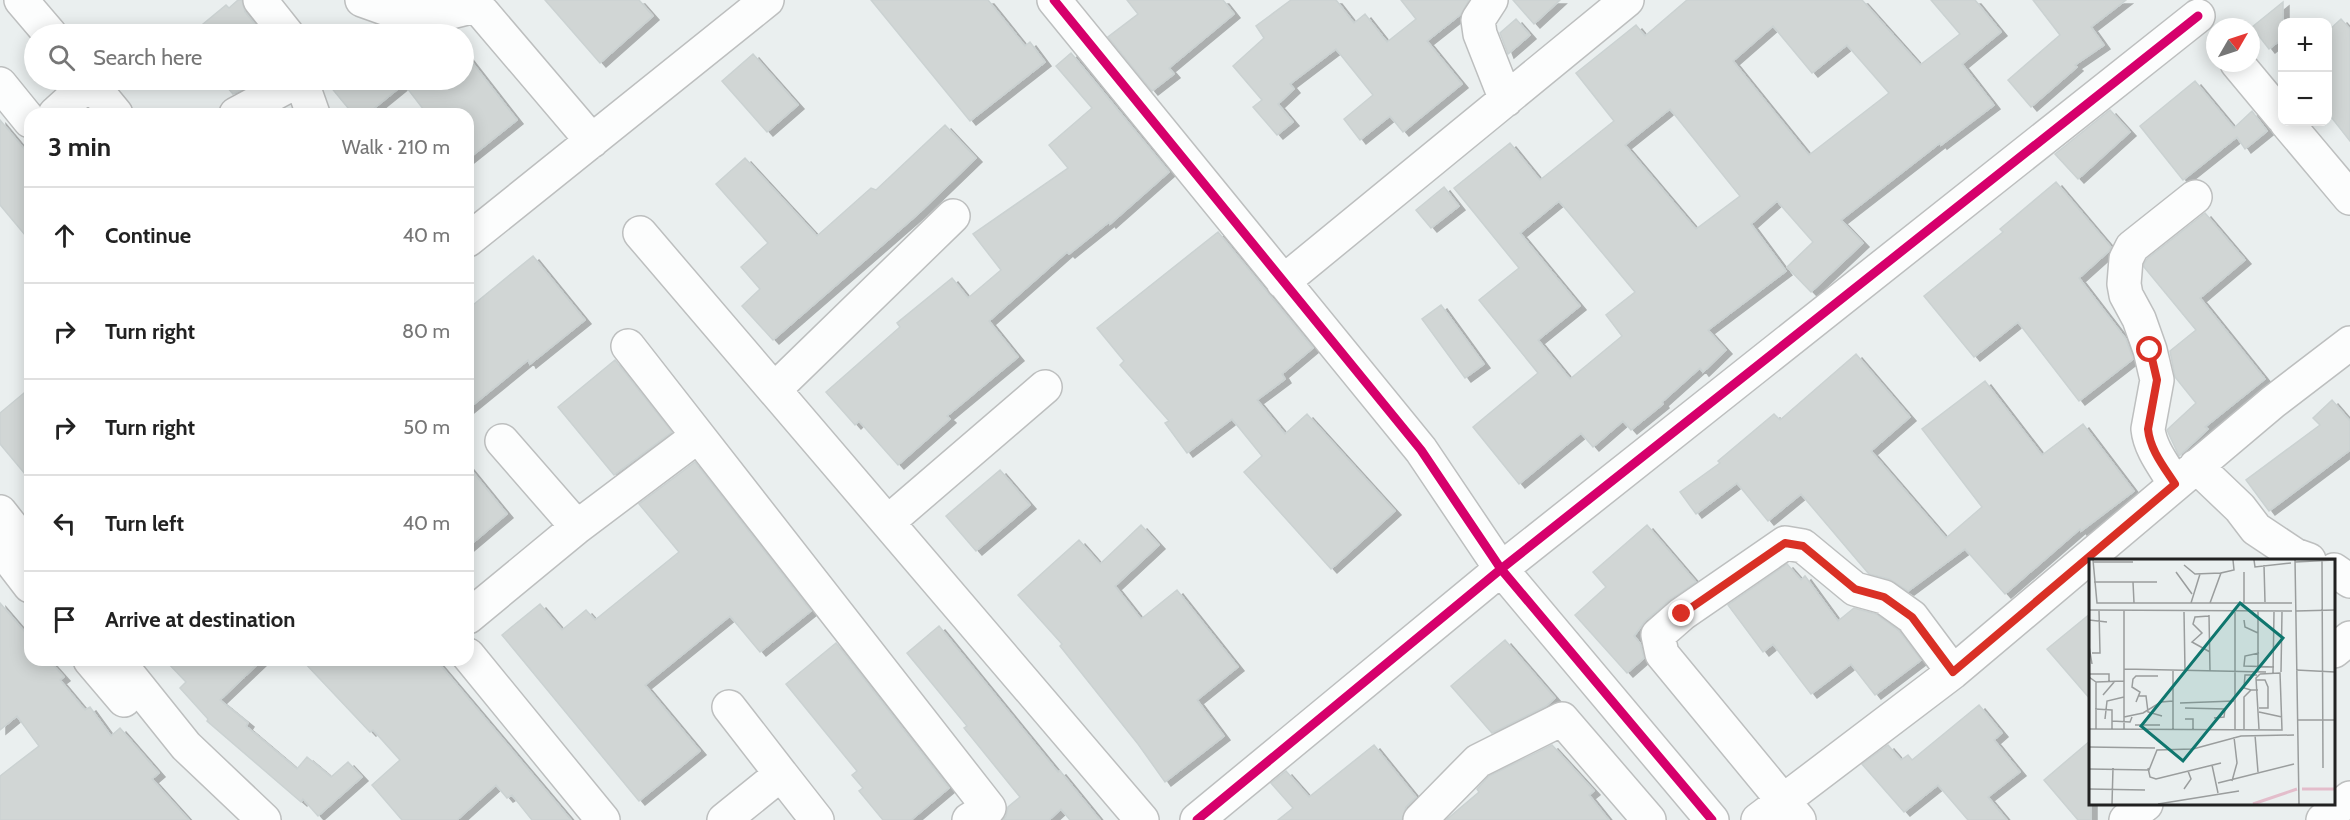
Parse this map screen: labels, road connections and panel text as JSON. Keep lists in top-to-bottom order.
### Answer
{
  "north": "top right",
  "page": {
    "map_buttons": ["+", "−"],
    "search": "Search here",
    "heading": ["3 min", "Walk · 210 m"],
    "list": [
      ["Continue", "40 m"],
      ["Turn right", "80 m"],
      ["Turn right", "50 m"],
      ["Turn left", "40 m"],
      "Arrive at destination"
    ]
  }
}
